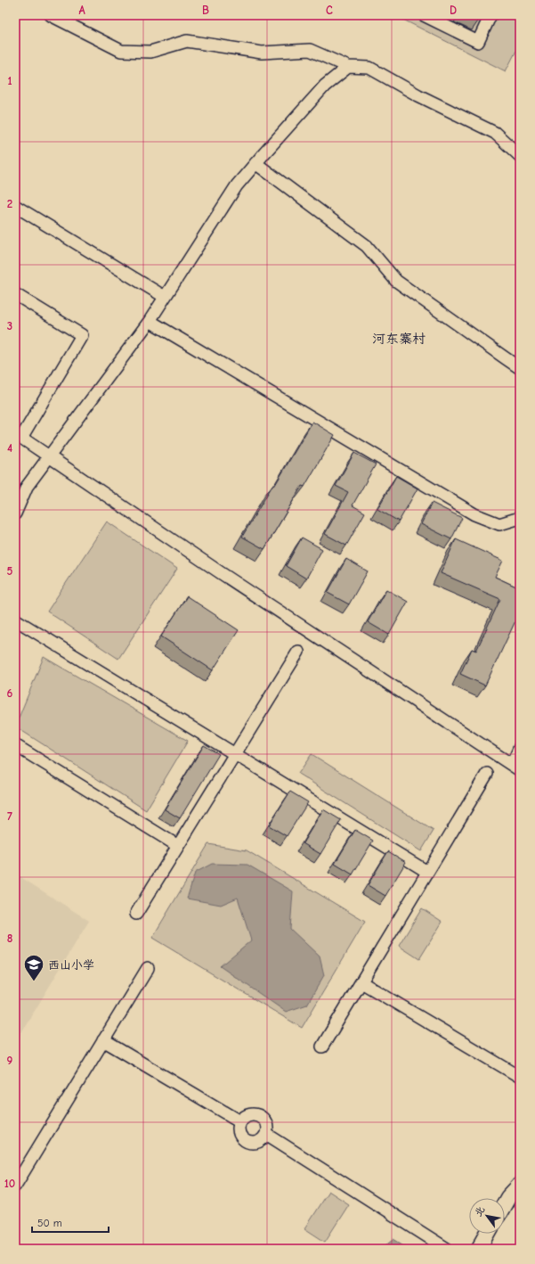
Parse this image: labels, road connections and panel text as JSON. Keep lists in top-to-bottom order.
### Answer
{
  "districts": ["河东寨村"],
  "places": {
    "school or university": ["西山小学"]
  },
  "scale_bar": "50 m",
  "north": "top left",
  "grid": {
    "columns": [
      "A",
      "B",
      "C",
      "D"
    ],
    "rows": [
      "1",
      "2",
      "3",
      "4",
      "5",
      "6",
      "7",
      "8",
      "9",
      "10"
    ]
  }
}
